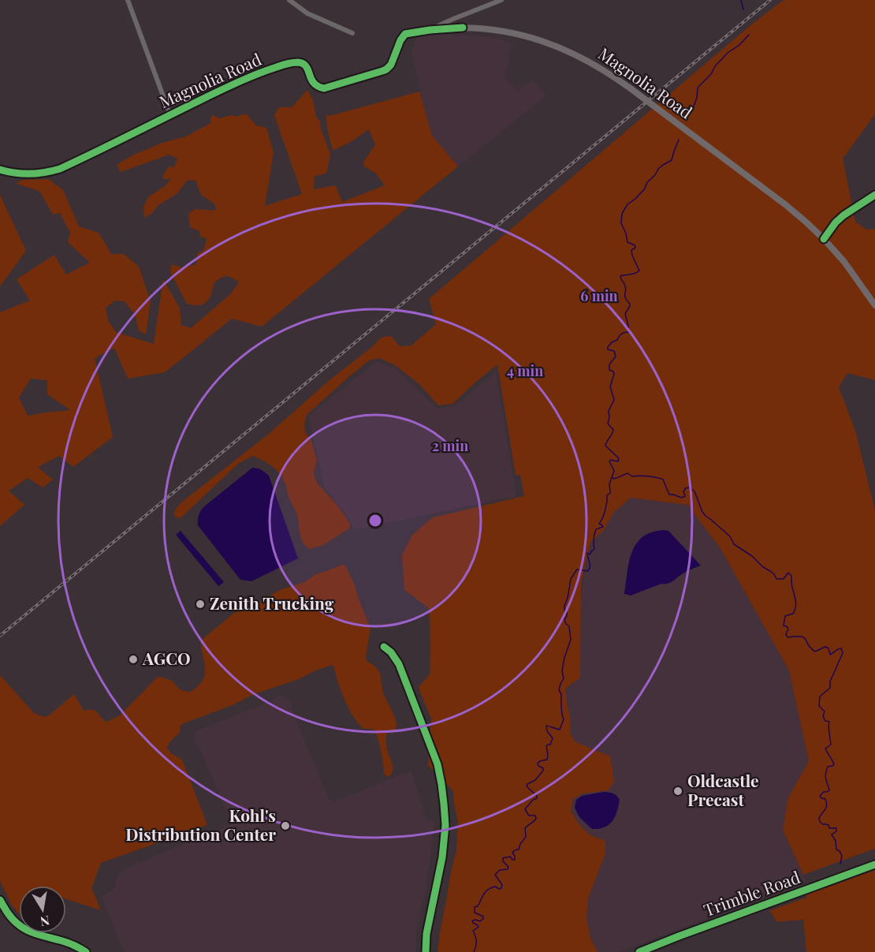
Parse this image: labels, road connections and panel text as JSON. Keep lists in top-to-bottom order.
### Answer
{
  "streets": {
    "street": ["Magnolia Road", "Trimble Road"]
  },
  "places": [
    "Zenith Trucking",
    "AGCO",
    "Oldcastle Precast",
    "Kohl's Distribution Center"
  ],
  "north": "bottom",
  "rings": ["6 min", "4 min", "2 min"]
}
